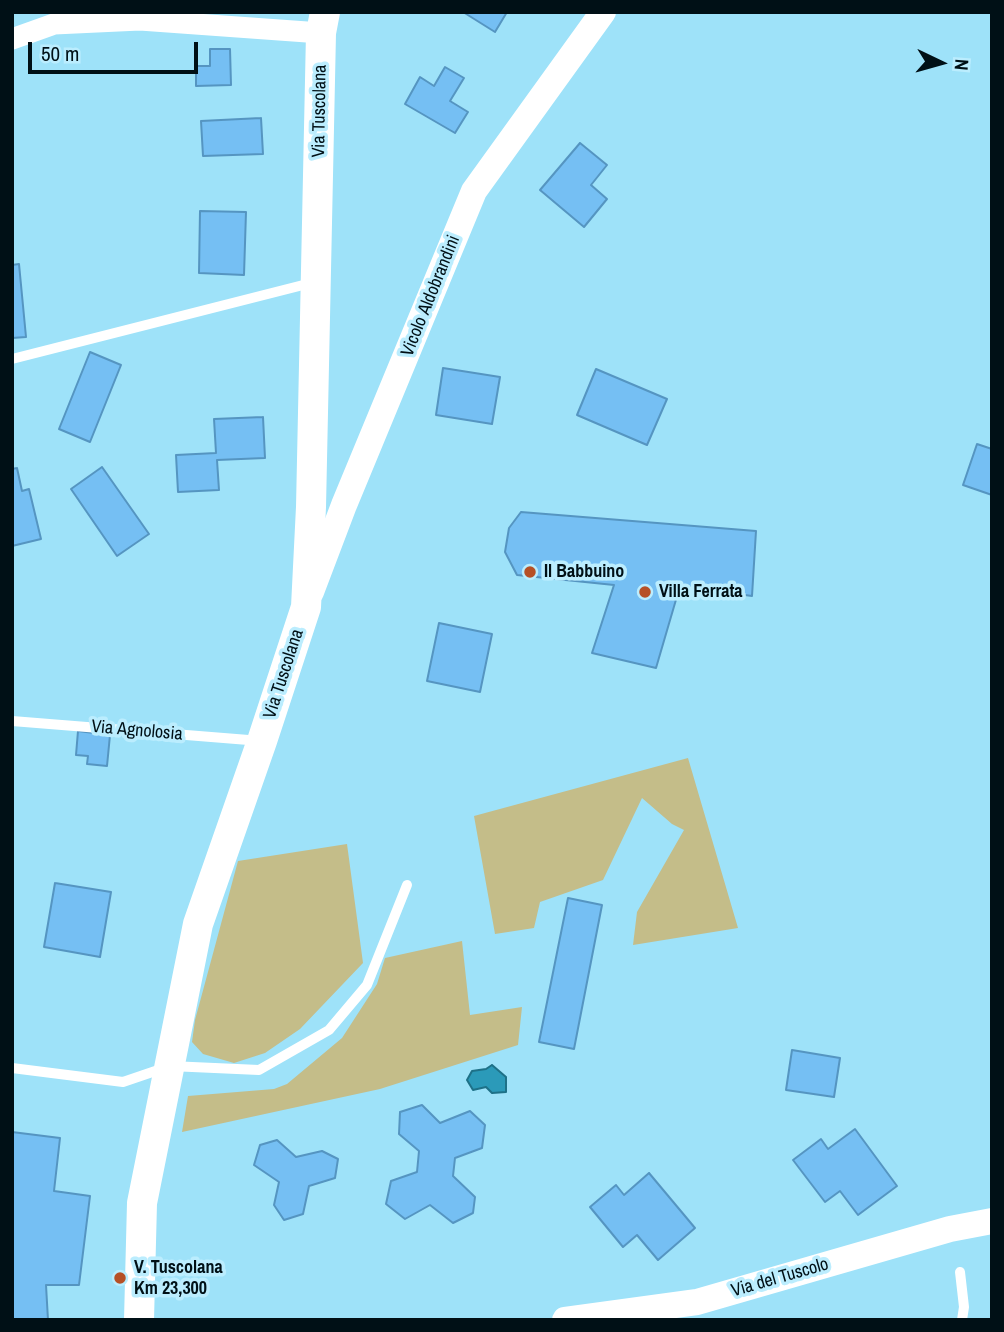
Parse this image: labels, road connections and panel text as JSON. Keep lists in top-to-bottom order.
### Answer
{
  "streets": {
    "main road": ["Via Tuscolana"],
    "street": ["Vicolo Aldobrandini", "Via del Tuscolo"],
    "lane": ["Via Agnolosia"]
  },
  "crossings": [
    ["Via Tuscolana", "Vicolo Aldobrandini"],
    ["Via Tuscolana", "Via Agnolosia"]
  ],
  "places": ["Il Babbuino", "Villa Ferrata", "V. Tuscolana Km 23,300"],
  "scale_bar": "50 m",
  "north": "right"
}
